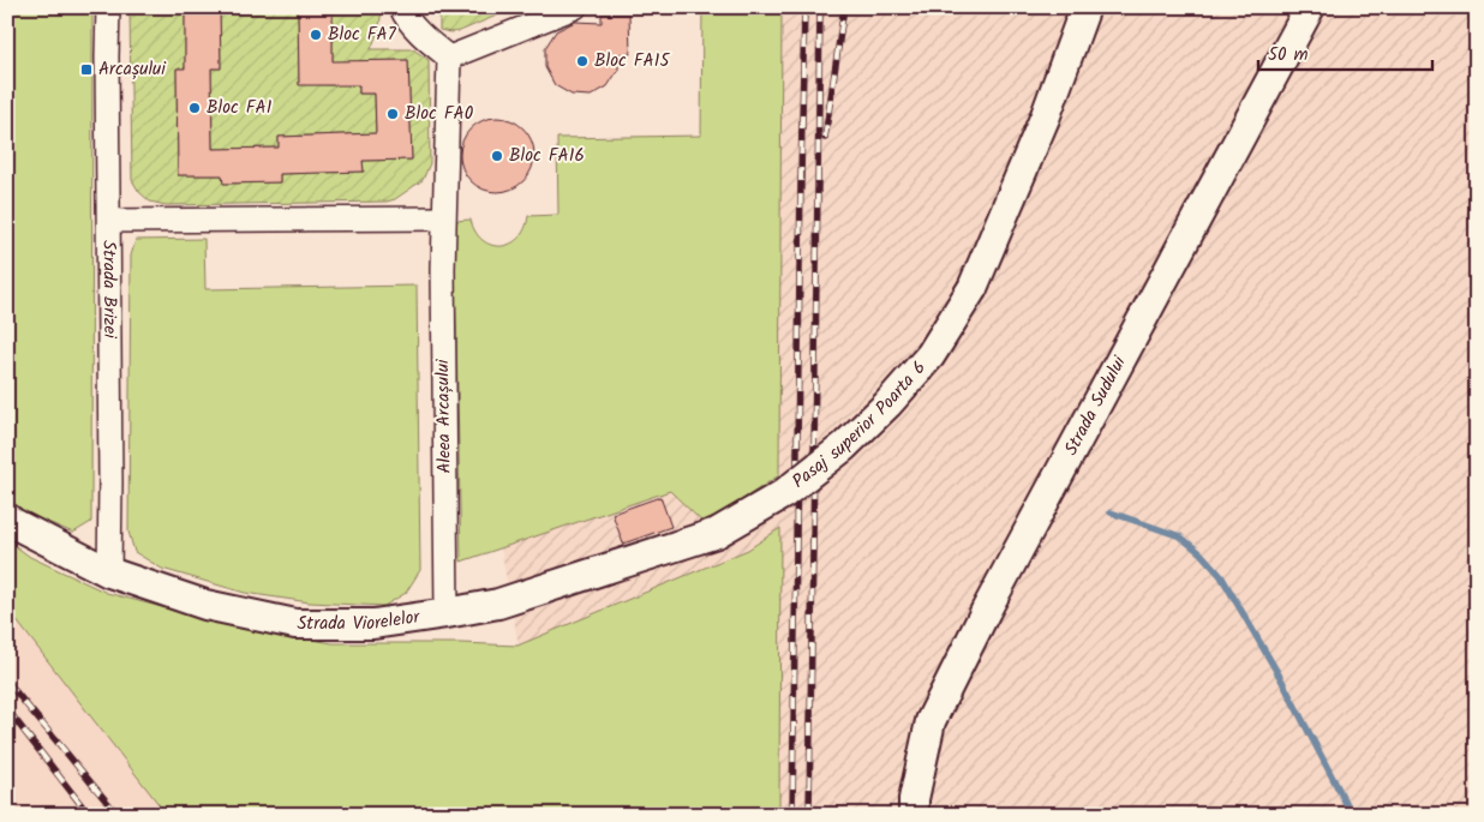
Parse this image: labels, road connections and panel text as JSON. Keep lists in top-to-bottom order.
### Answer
{
  "streets": {
    "street": [
      "Strada Brizei",
      "Strada Sudului",
      "Aleea Arcașului",
      "Pasaj superior Poarta 6",
      "Strada Viorelelor"
    ]
  },
  "crossings": [
    ["Strada Brizei", "Strada Viorelelor"],
    ["Aleea Arcașului", "Strada Viorelelor"],
    ["Pasaj superior Poarta 6", "Strada Viorelelor"]
  ],
  "places": {
    "other": [
      "Bloc FA7",
      "Bloc FA15",
      "Bloc FA1",
      "Bloc FA0",
      "Bloc FA16"
    ],
    "transit": ["Arcașului"]
  },
  "scale_bar": "50 m"
}
